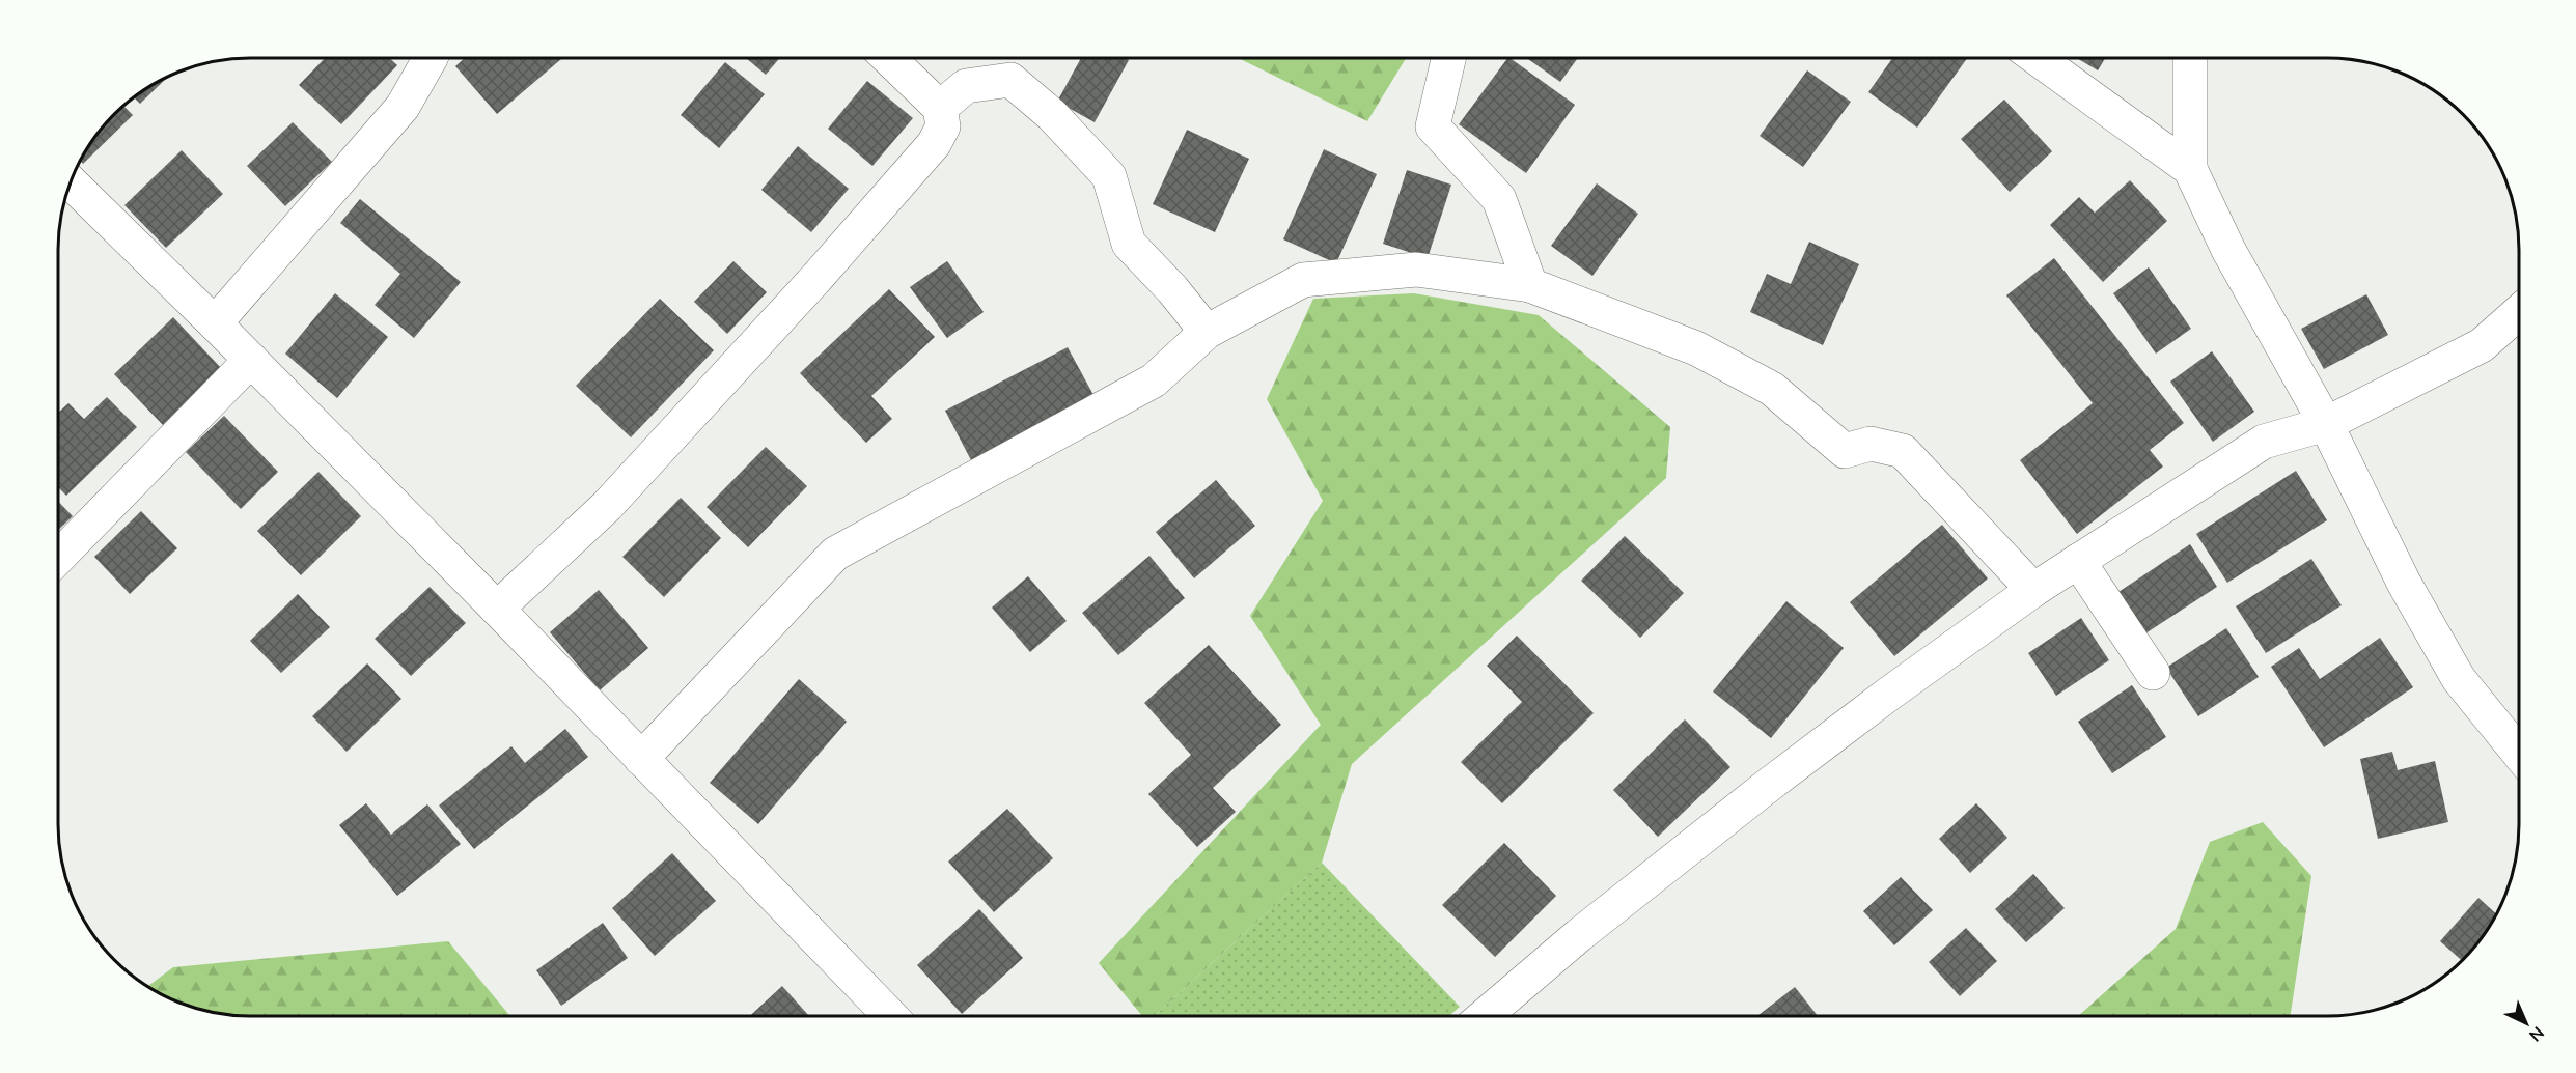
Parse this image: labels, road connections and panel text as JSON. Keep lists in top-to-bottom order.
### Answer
{
  "north": "bottom right"
}
